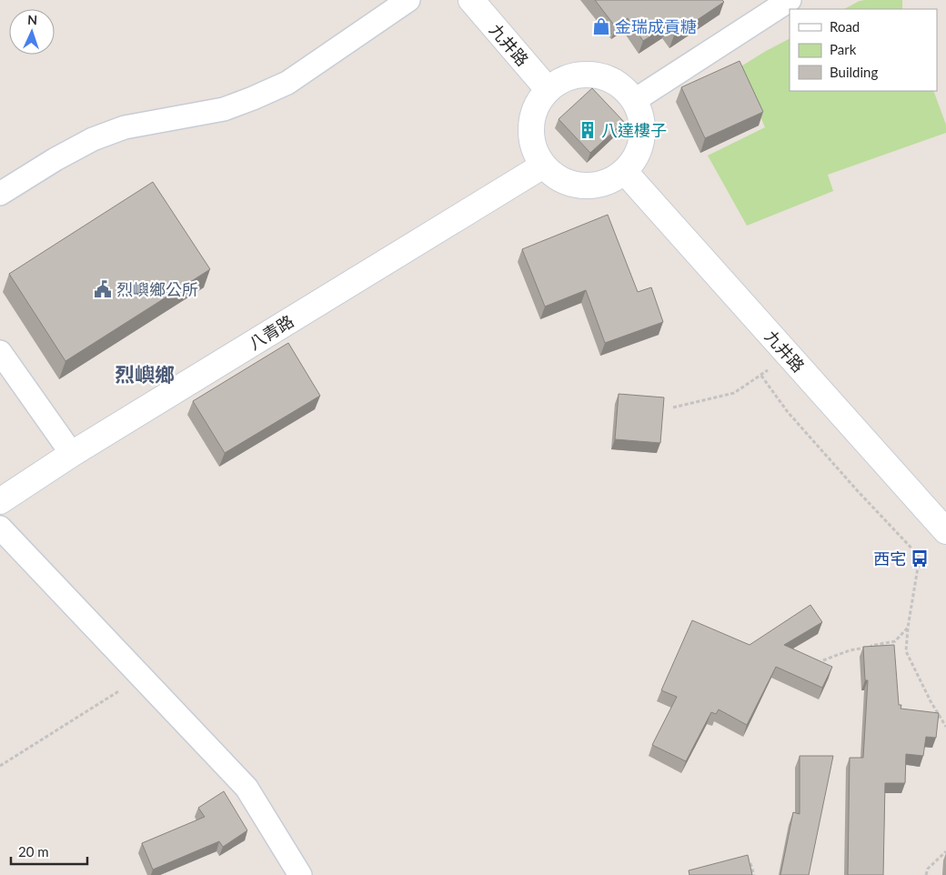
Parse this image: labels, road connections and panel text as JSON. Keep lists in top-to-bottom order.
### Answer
{
  "streets": {
    "main road": ["九井路", "八青路"]
  },
  "crossings": [
    ["九井路", "八青路"]
  ],
  "districts": ["烈嶼鄉"],
  "places": {
    "shop": ["金瑞成貢糖"],
    "building": ["八達樓子"],
    "public building": ["烈嶼鄉公所"],
    "bus stop": ["西宅"]
  },
  "legend": ["Road", "Park", "Building"],
  "scale_bar": "20 m",
  "north": "top"
}
